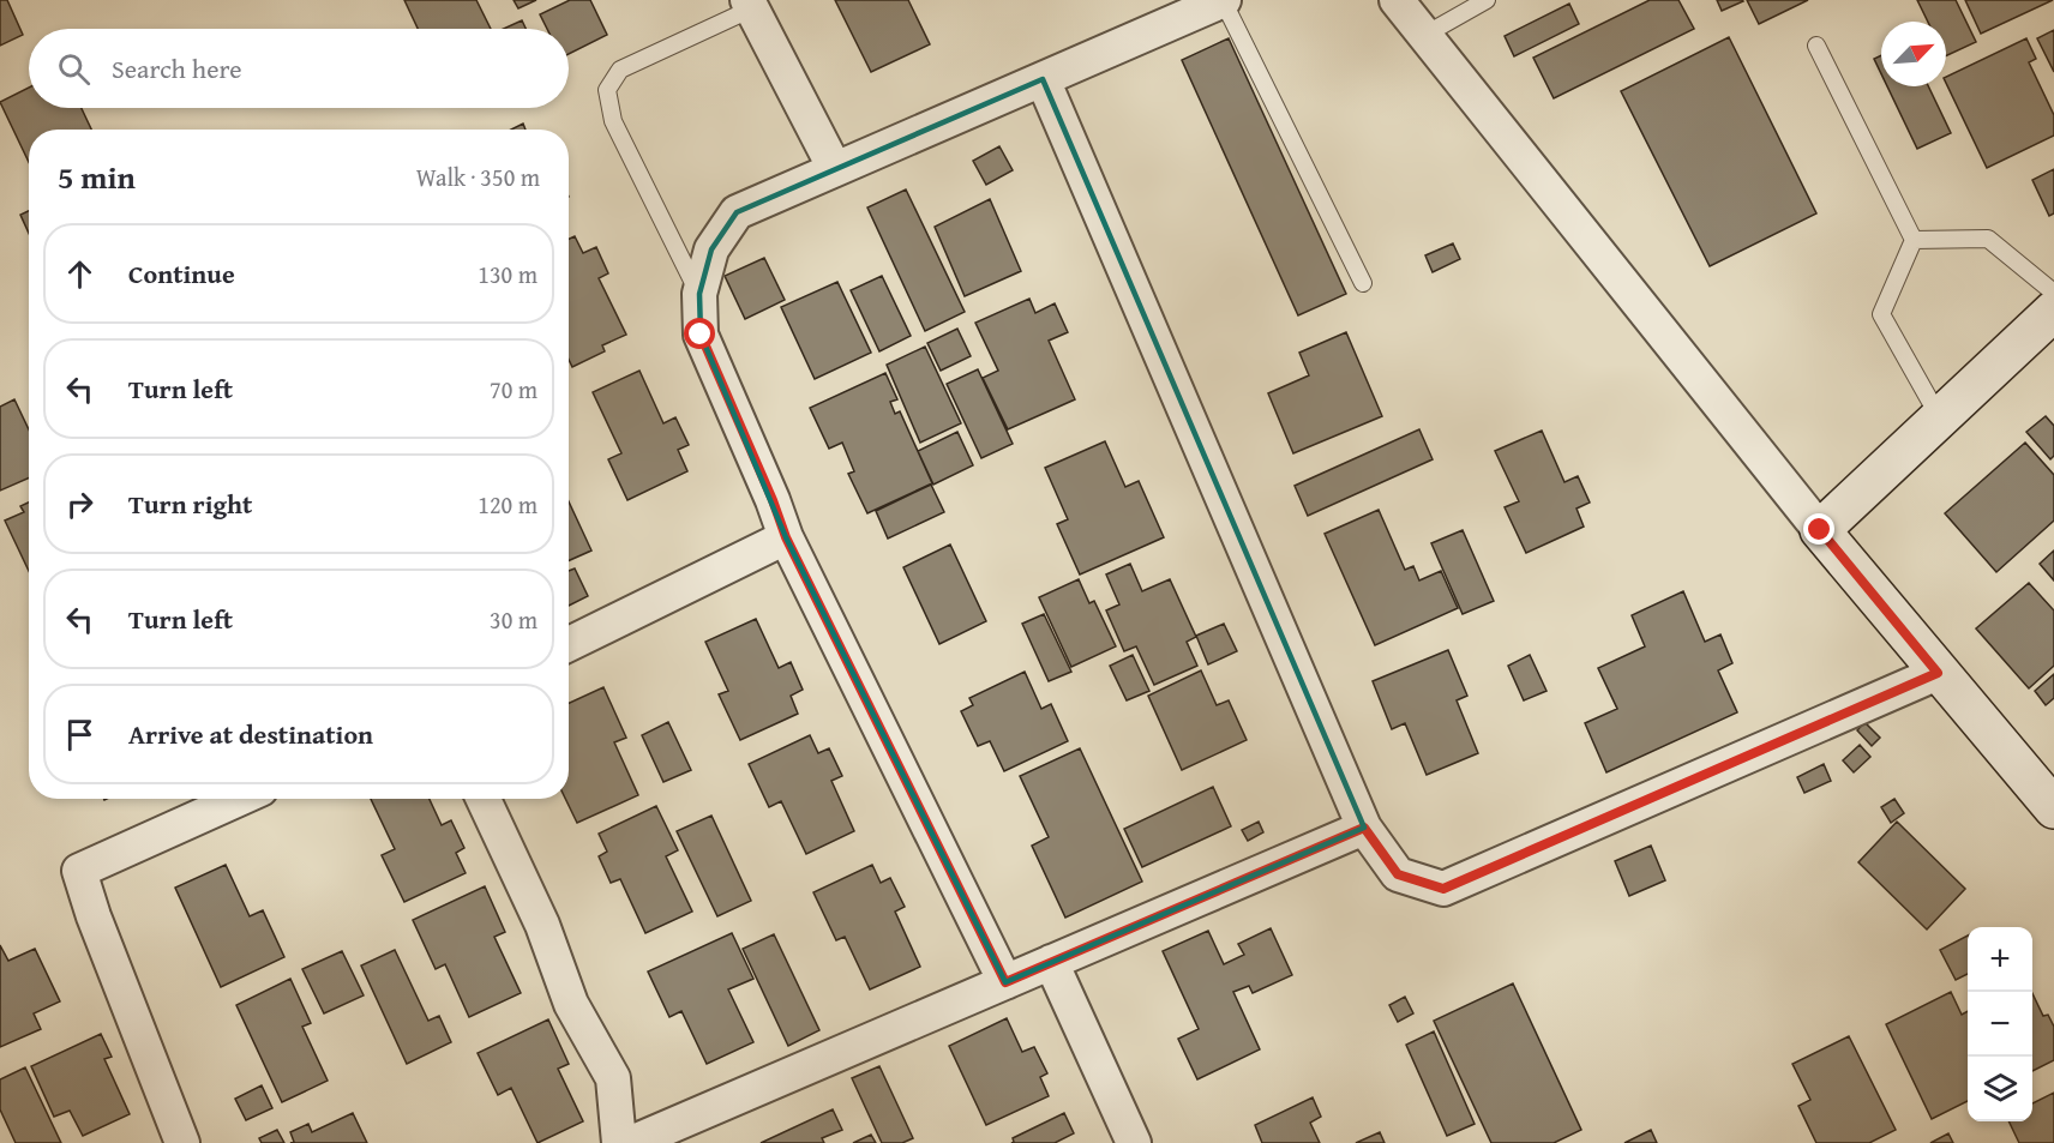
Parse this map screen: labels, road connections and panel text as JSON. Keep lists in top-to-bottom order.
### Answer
{
  "north": "top right",
  "page": {
    "search": "Search here",
    "heading": ["5 min", "Walk · 350 m"],
    "list": [
      ["Continue", "130 m"],
      ["Turn left", "70 m"],
      ["Turn right", "120 m"],
      ["Turn left", "30 m"],
      "Arrive at destination"
    ],
    "map_buttons": ["+", "−"]
  }
}
